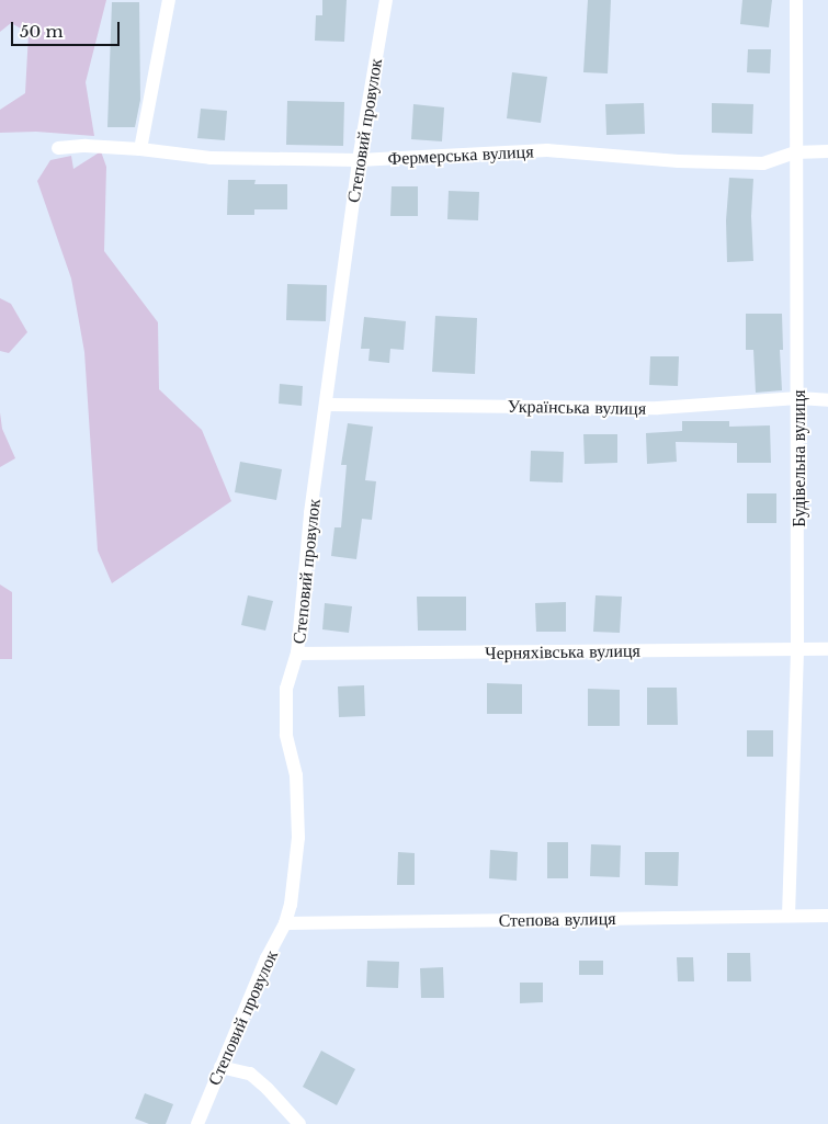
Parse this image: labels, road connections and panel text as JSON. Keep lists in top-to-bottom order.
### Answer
{
  "streets": {
    "street": [
      "Степовий провулок",
      "Фермерська вулиця",
      "Українська вулиця",
      "Будівельна вулиця",
      "Черняхівська вулиця",
      "Степова вулиця"
    ]
  },
  "crossings": [
    ["Степовий провулок", "Фермерська вулиця"],
    ["Степовий провулок", "Українська вулиця"],
    ["Степовий провулок", "Черняхівська вулиця"],
    ["Степовий провулок", "Степова вулиця"],
    ["Фермерська вулиця", "Будівельна вулиця"],
    ["Українська вулиця", "Будівельна вулиця"],
    ["Будівельна вулиця", "Черняхівська вулиця"],
    ["Будівельна вулиця", "Степова вулиця"]
  ],
  "scale_bar": "50 m"
}
